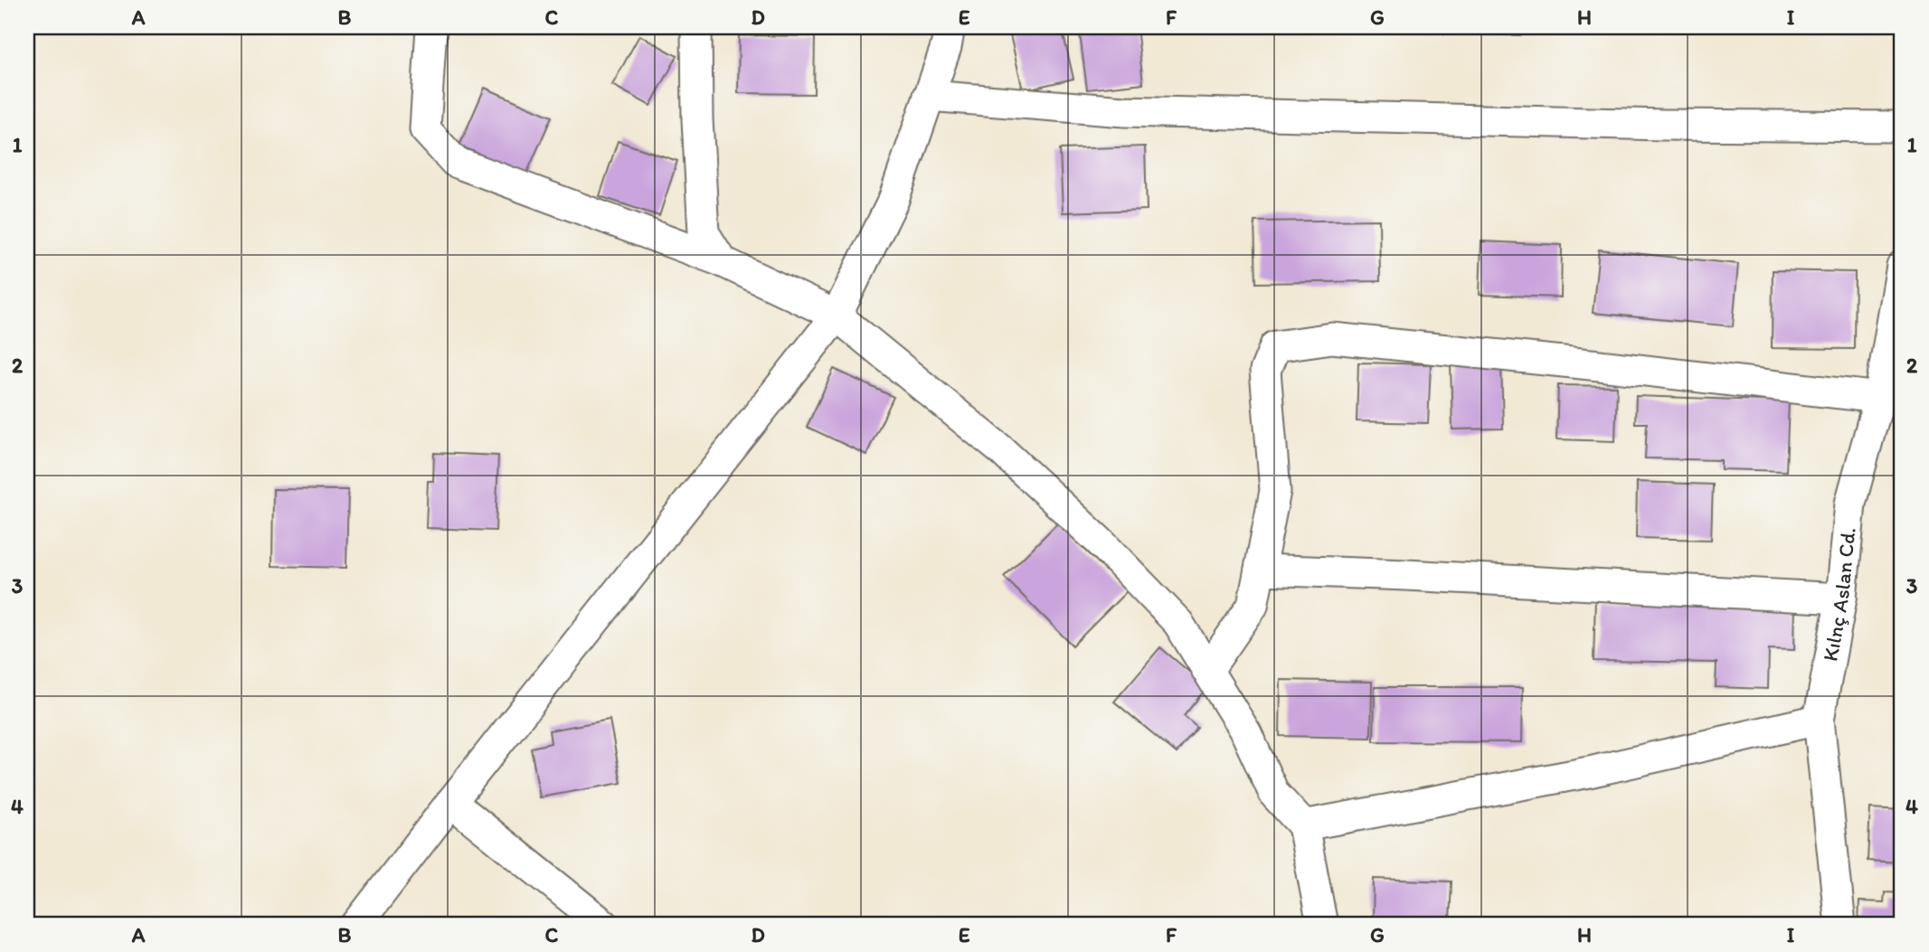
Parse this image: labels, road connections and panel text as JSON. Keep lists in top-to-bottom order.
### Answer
{
  "streets": {
    "street": ["Kılnç Aslan Cd."]
  },
  "grid": {
    "columns": [
      "A",
      "B",
      "C",
      "D",
      "E",
      "F",
      "G",
      "H",
      "I"
    ],
    "rows": [
      "1",
      "2",
      "3",
      "4"
    ]
  }
}
